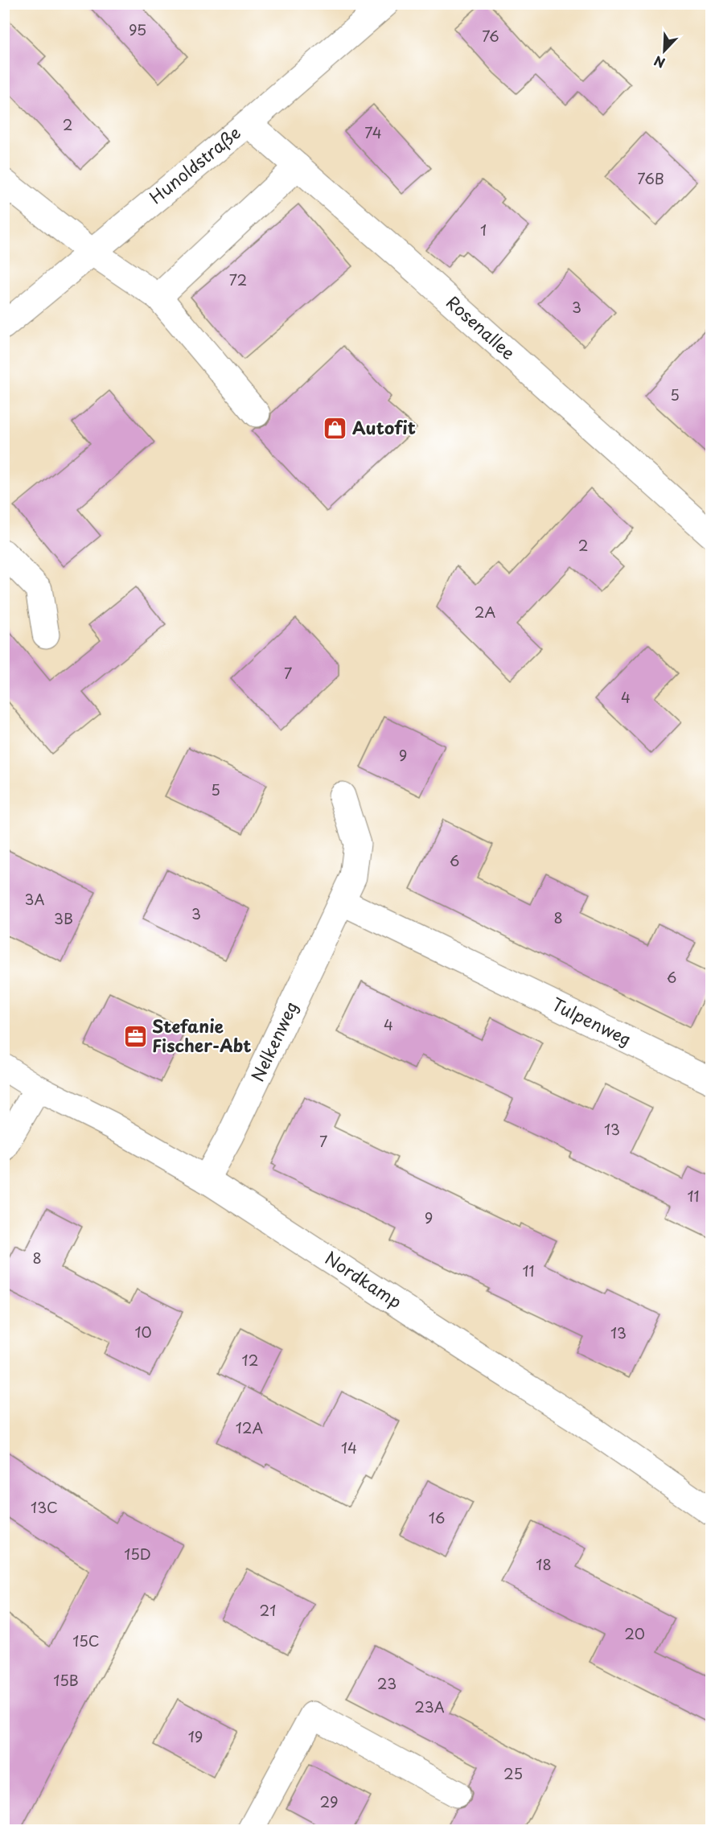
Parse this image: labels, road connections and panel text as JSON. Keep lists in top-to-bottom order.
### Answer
{
  "streets": {
    "street": [
      "Hunoldstraße",
      "Rosenallee",
      "Tulpenweg",
      "Nelkenweg",
      "Nordkamp"
    ]
  },
  "crossings": [
    ["Hunoldstraße", "Rosenallee"],
    ["Tulpenweg", "Nelkenweg"],
    ["Nelkenweg", "Nordkamp"]
  ],
  "places": {
    "shop": ["Autofit"],
    "office": ["Stefanie Fischer-Abt"]
  },
  "house_numbers": [
    "95",
    "76",
    "2",
    "74",
    "76B",
    "1",
    "72",
    "3",
    "5",
    "2",
    "2A",
    "7",
    "4",
    "9",
    "5",
    "6",
    "3A",
    "3",
    "8",
    "3B",
    "6",
    "4",
    "13",
    "7",
    "11",
    "9",
    "8",
    "11",
    "10",
    "13",
    "12",
    "12A",
    "14",
    "13C",
    "16",
    "15D",
    "18",
    "21",
    "20",
    "15C",
    "15B",
    "23",
    "23A",
    "19",
    "25",
    "29"
  ],
  "north": "bottom left"
}
